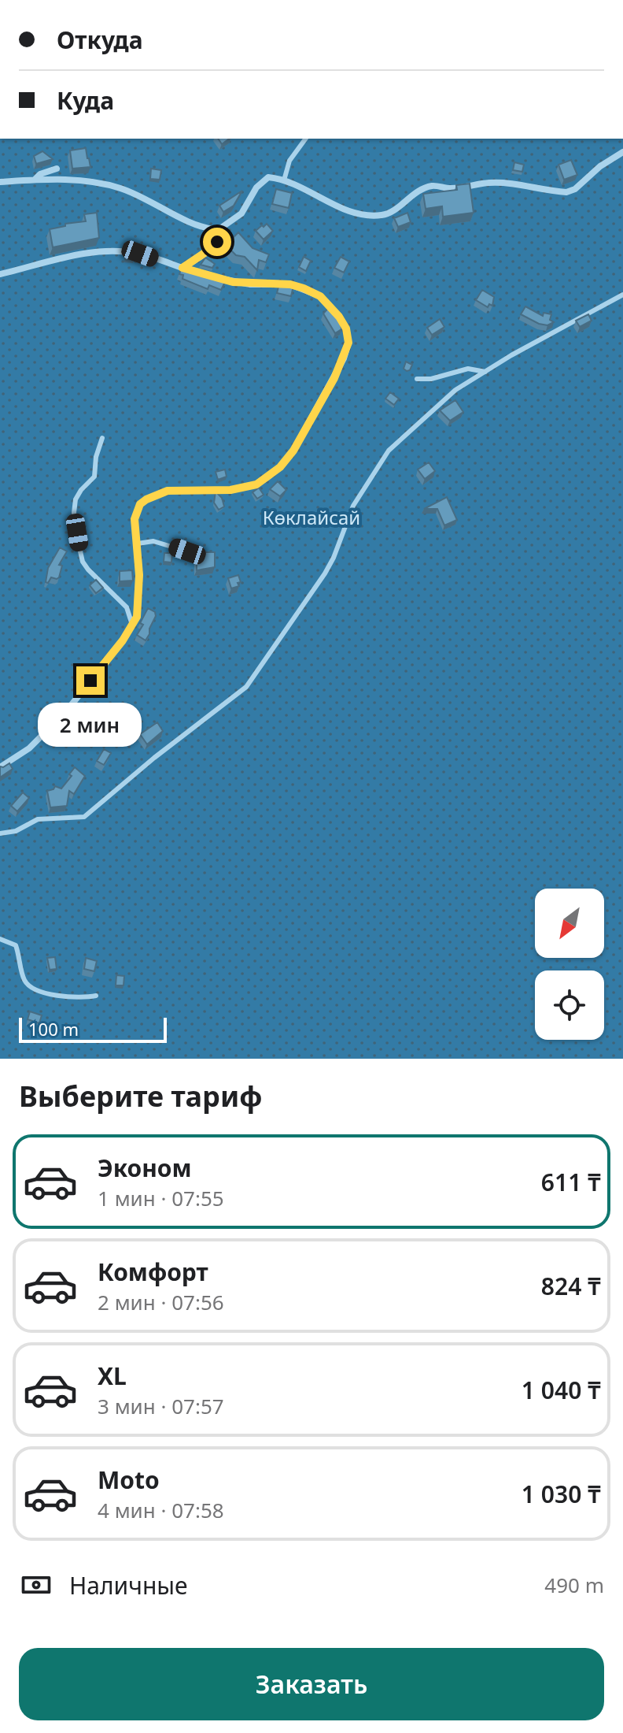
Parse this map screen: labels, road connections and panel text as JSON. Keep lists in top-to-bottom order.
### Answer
{
  "parks": ["Көклайсай"],
  "scale_bar": "100 m",
  "north": "bottom left",
  "page": {
    "banner": ["Откуда", "Куда"],
    "bubble": "2 мин",
    "scale": "100 m",
    "heading": "Выберите тариф",
    "list": [
      {
        "name": "Эконом",
        "note": "1 мин · 07:55",
        "value": "611 ₸"
      },
      {
        "name": "Комфорт",
        "note": "2 мин · 07:56",
        "value": "824 ₸"
      },
      {
        "name": "XL",
        "note": "3 мин · 07:57",
        "value": "1 040 ₸"
      },
      {
        "name": "Moto",
        "note": "4 мин · 07:58",
        "value": "1 030 ₸"
      }
    ],
    "pay": ["Наличные", "490 m"],
    "buttons": "Заказать"
  }
}
